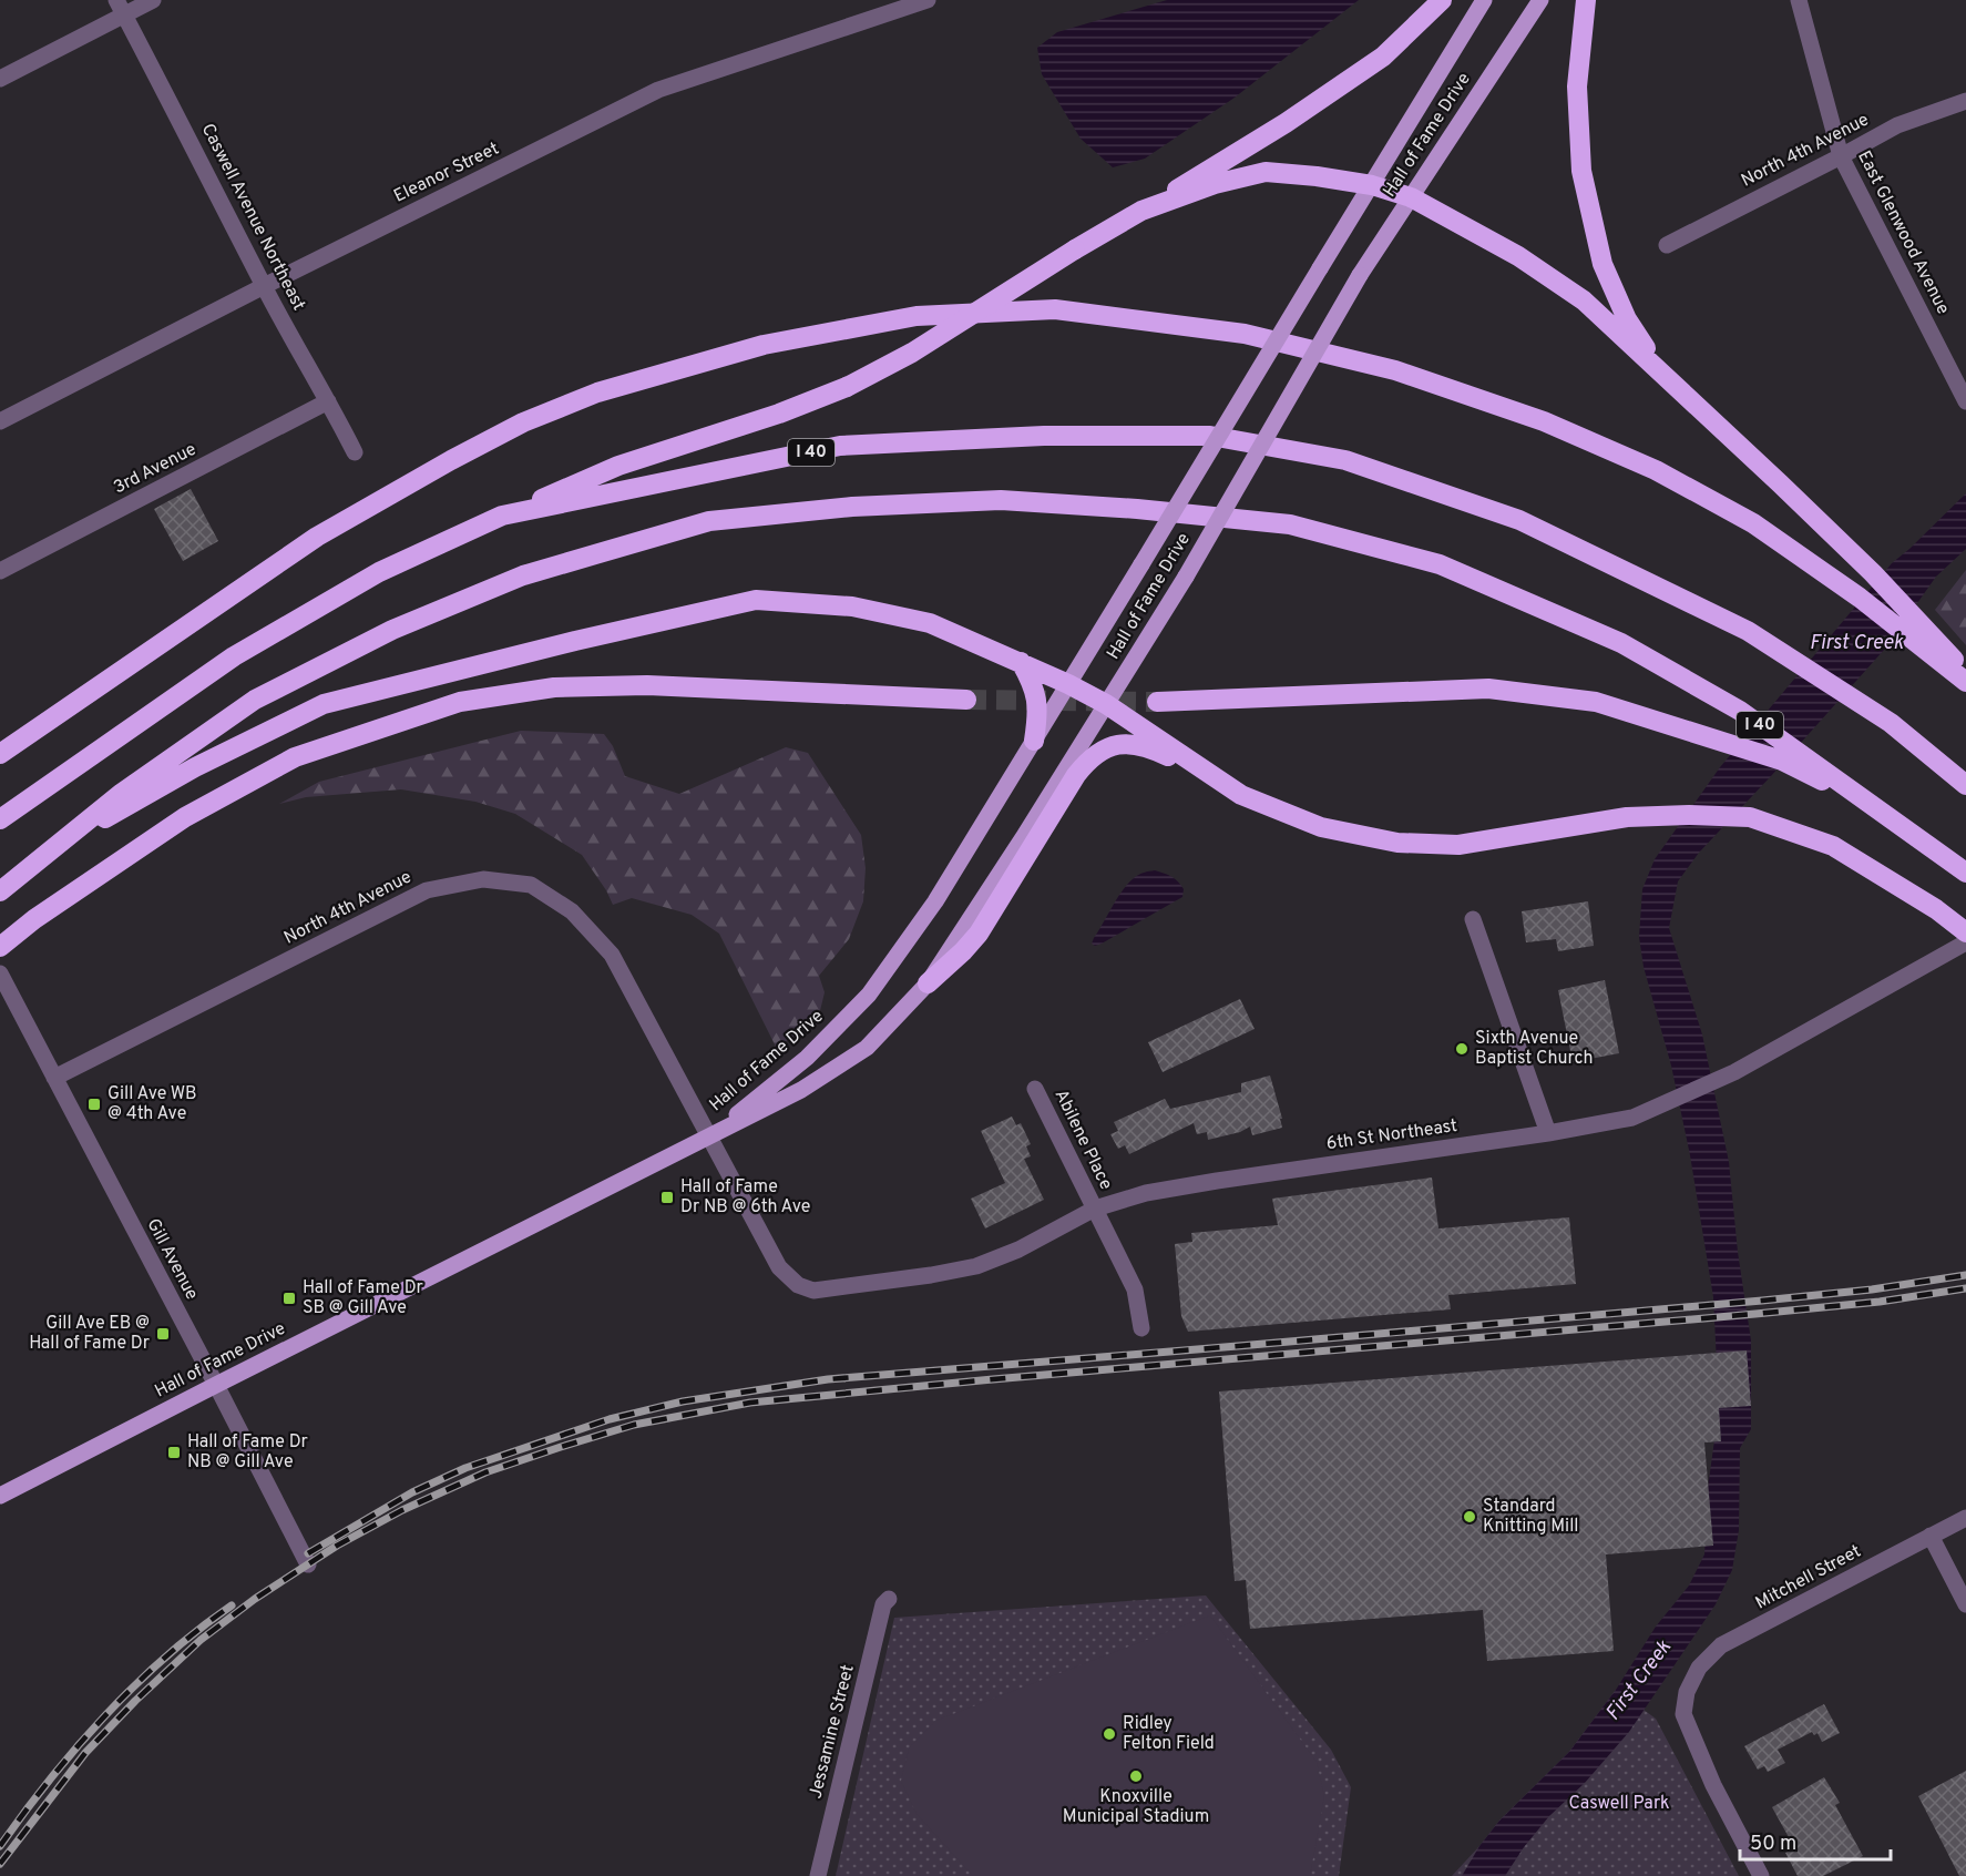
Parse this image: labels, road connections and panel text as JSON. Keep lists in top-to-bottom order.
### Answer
{
  "streets": {
    "highway": ["I 40"],
    "main road": ["Hall of Fame Drive"],
    "street": [
      "North 4th Avenue",
      "Eleanor Street",
      "Caswell Avenue Northeast",
      "East Glenwood Avenue",
      "3rd Avenue",
      "6th St Northeast",
      "Abilene Place",
      "Gill Avenue",
      "Mitchell Street",
      "Jessamine Street"
    ]
  },
  "crossings": [
    ["Hall of Fame Drive", "North 4th Avenue"],
    ["Hall of Fame Drive", "Gill Avenue"],
    ["North 4th Avenue", "East Glenwood Avenue"],
    ["North 4th Avenue", "6th St Northeast"],
    ["North 4th Avenue", "Gill Avenue"],
    ["Eleanor Street", "Caswell Avenue Northeast"],
    ["Caswell Avenue Northeast", "3rd Avenue"],
    ["6th St Northeast", "Abilene Place"]
  ],
  "water": ["First Creek"],
  "parks": ["Caswell Park"],
  "places": {
    "other": [
      "Sixth Avenue Baptist Church",
      "Standard Knitting Mill",
      "Ridley Felton Field",
      "Knoxville Municipal Stadium"
    ],
    "transit": [
      "Gill Ave WB @ 4th Ave",
      "Hall of Fame Dr NB @ 6th Ave",
      "Hall of Fame Dr SB @ Gill Ave",
      "Gill Ave EB @ Hall of Fame Dr",
      "Hall of Fame Dr NB @ Gill Ave"
    ]
  },
  "scale_bar": "50 m"
}
